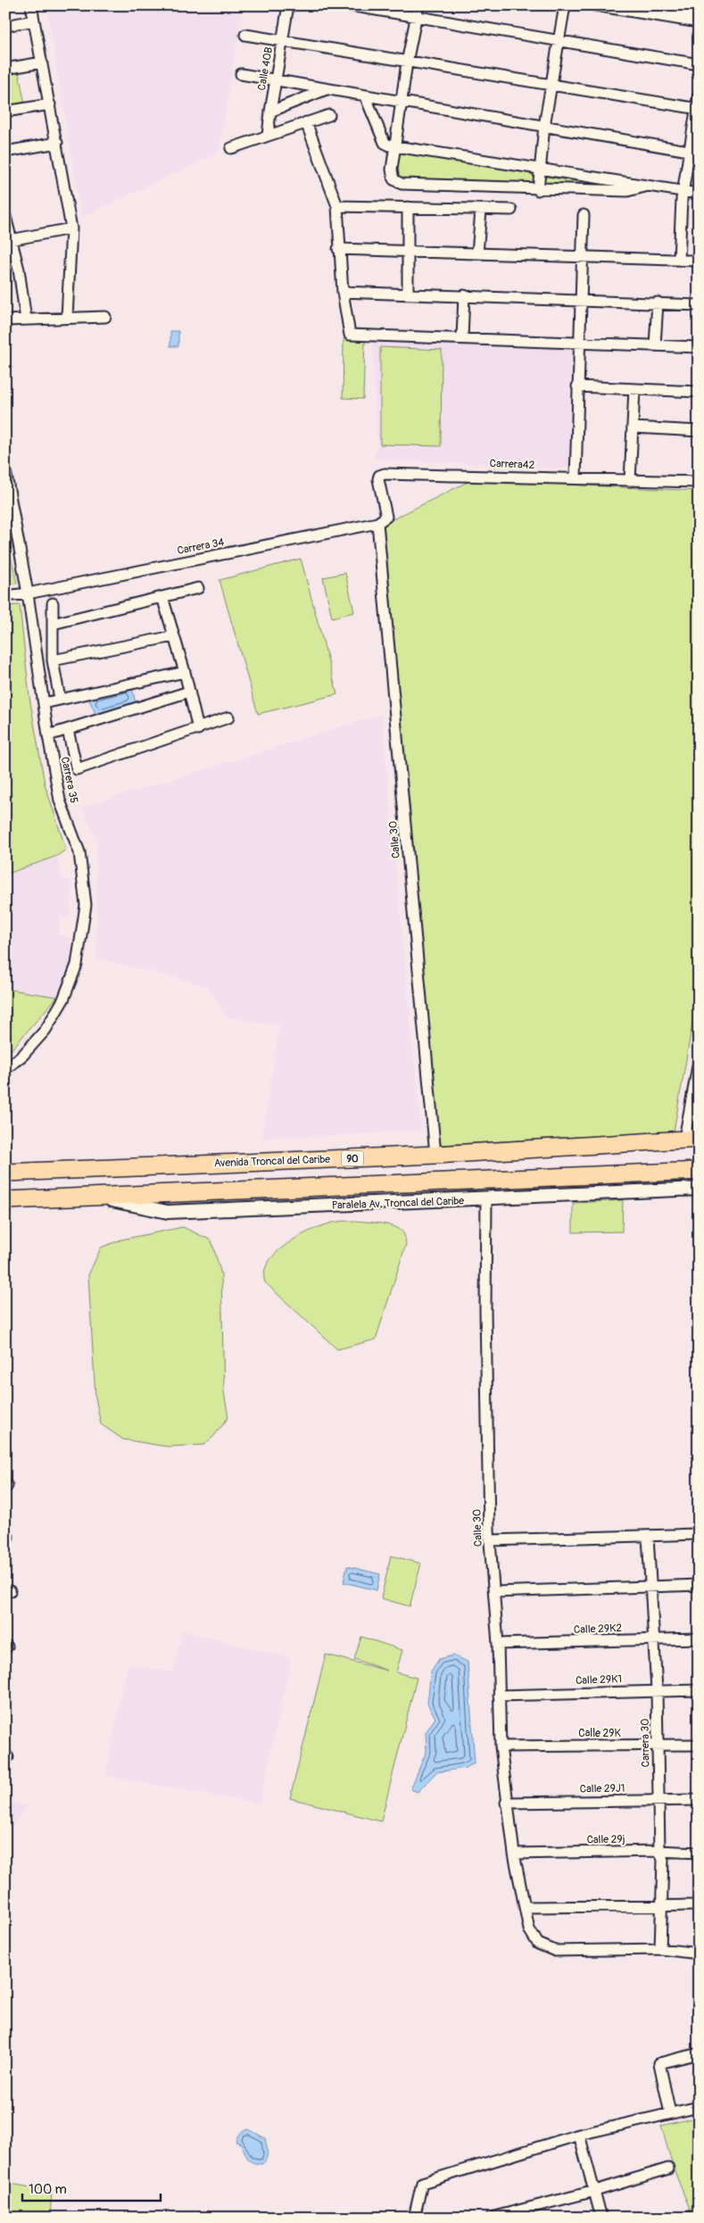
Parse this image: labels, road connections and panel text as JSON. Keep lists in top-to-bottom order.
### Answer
{
  "streets": {
    "highway": ["90", "Avenida Troncal del Caribe"],
    "street": [
      "Calle 40B",
      "Carrera42",
      "Carrera 34",
      "Carrera 35",
      "Calle 30",
      "Paralela Av. Troncal del Caribe",
      "Calle 29K2",
      "Calle 29K1",
      "Calle 29K",
      "Carrera 30",
      "Calle 29J1",
      "Calle 29j"
    ]
  },
  "crossings": [
    ["Carrera42", "Carrera 34"],
    ["Carrera42", "Calle 30"],
    ["Carrera 34", "Carrera 35"],
    ["Carrera 34", "Calle 30"],
    ["Calle 30", "Avenida Troncal del Caribe"],
    ["Calle 30", "Paralela Av. Troncal del Caribe"],
    ["Calle 30", "Calle 29K2"],
    ["Calle 30", "Calle 29K1"],
    ["Calle 30", "Calle 29K"],
    ["Calle 30", "Carrera 30"],
    ["Calle 30", "Calle 29J1"],
    ["Calle 30", "Calle 29j"],
    ["Calle 29K2", "Carrera 30"],
    ["Calle 29K1", "Carrera 30"],
    ["Calle 29K", "Carrera 30"],
    ["Carrera 30", "Calle 29J1"],
    ["Carrera 30", "Calle 29j"]
  ],
  "scale_bar": "100 m"
}
